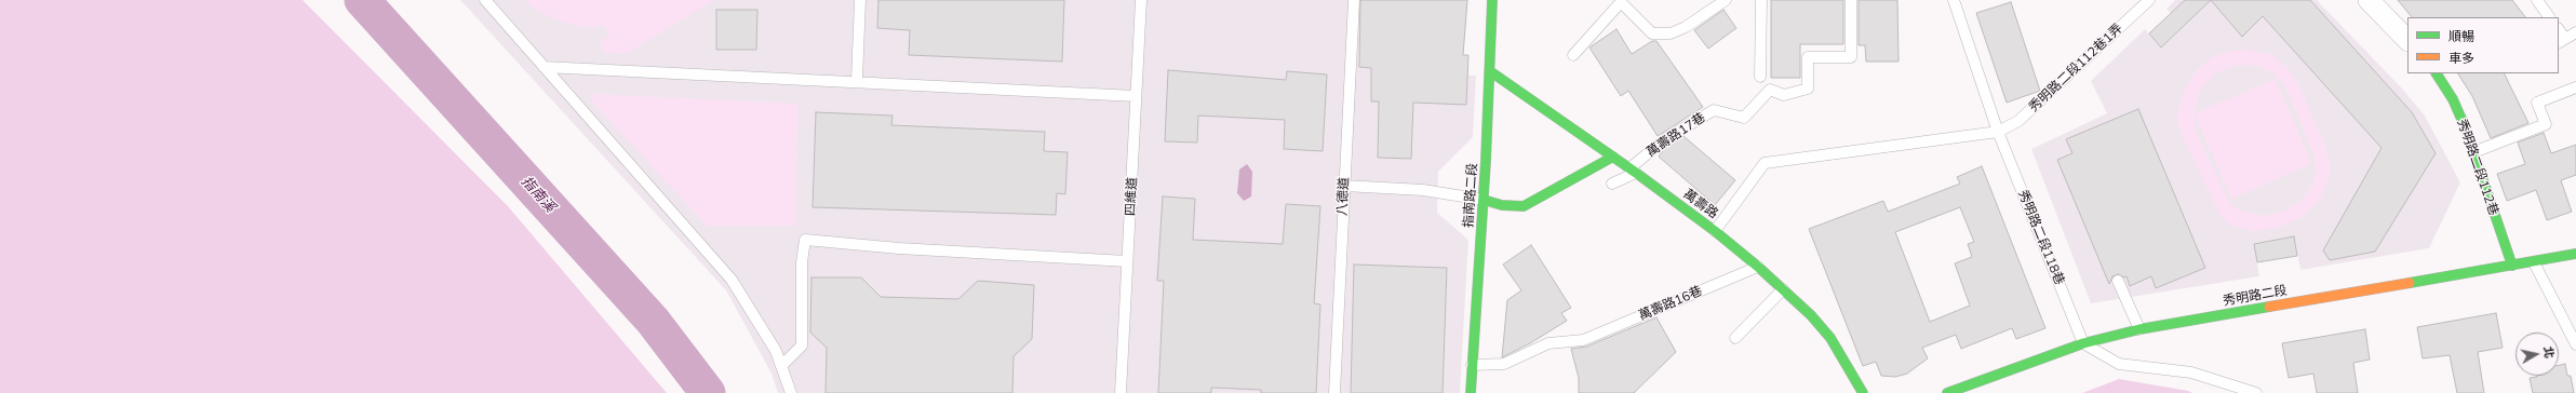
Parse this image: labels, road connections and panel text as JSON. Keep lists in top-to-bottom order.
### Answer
{
  "streets": {
    "street": [
      "秀明路二段112巷",
      "指南路二段",
      "萬壽路",
      "秀明路二段"
    ],
    "lane": [
      "秀明路二段112巷1弄",
      "萬壽路17巷",
      "四維道",
      "八德道",
      "秀明路二段118巷",
      "萬壽路16巷"
    ]
  },
  "crossings": [
    ["秀明路二段112巷1弄", "秀明路二段118巷"],
    ["萬壽路17巷", "萬壽路"],
    ["秀明路二段112巷", "秀明路二段"],
    ["指南路二段", "萬壽路"],
    ["指南路二段", "萬壽路16巷"],
    ["萬壽路", "萬壽路16巷"],
    ["秀明路二段118巷", "秀明路二段"]
  ],
  "water": ["指南溪"],
  "legend": ["順暢", "車多"],
  "north": "right"
}
